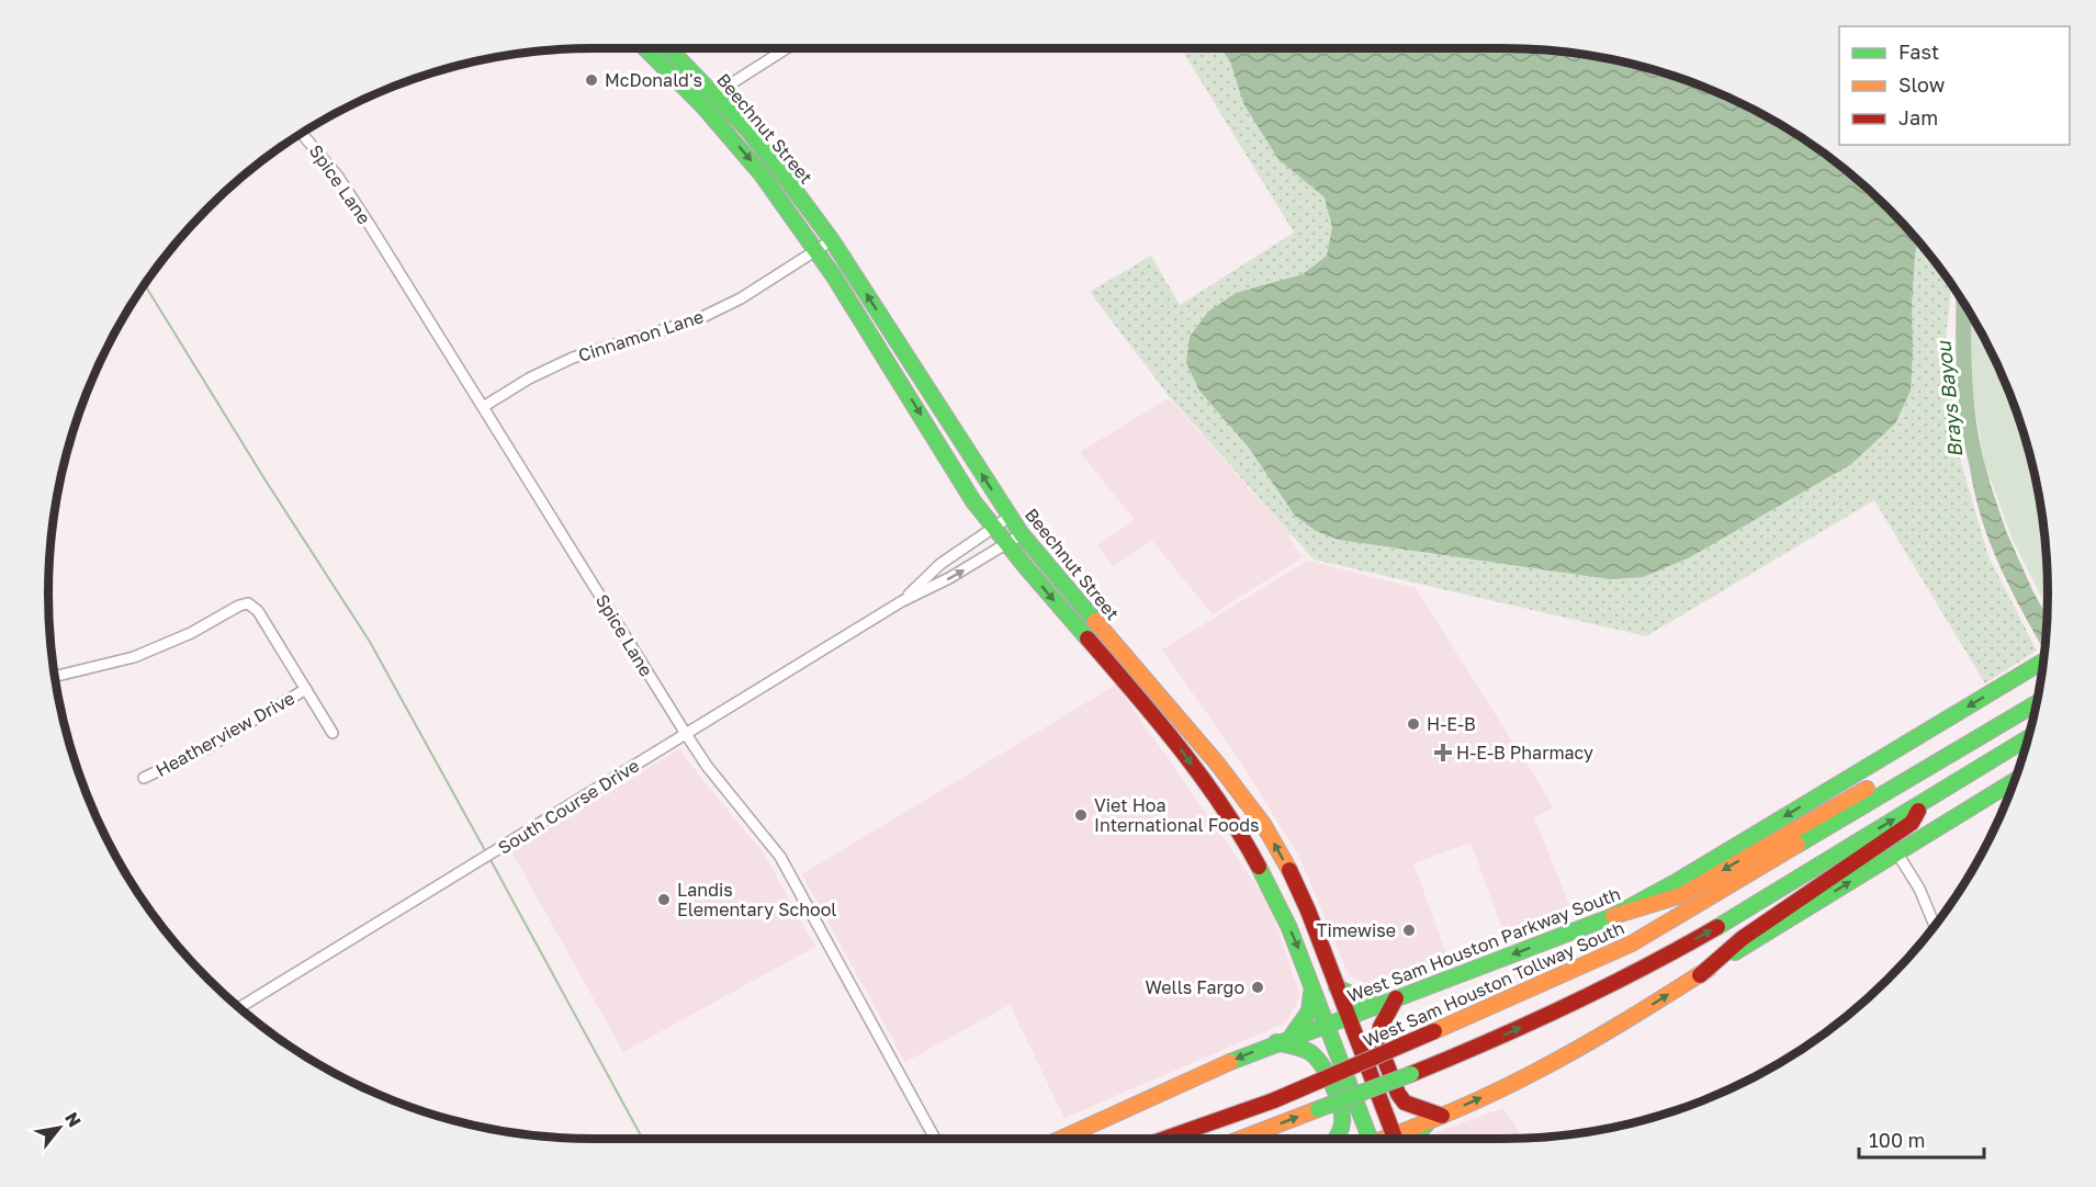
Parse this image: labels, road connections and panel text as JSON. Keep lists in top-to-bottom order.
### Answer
{
  "streets": {
    "main road": ["Beechnut Street", "West Sam Houston Parkway South", "West Sam Houston Tollway South"],
    "street": [
      "Spice Lane",
      "Cinnamon Lane",
      "Heatherview Drive",
      "South Course Drive"
    ]
  },
  "crossings": [
    ["Beechnut Street", "Cinnamon Lane"],
    ["Beechnut Street", "South Course Drive"],
    ["Beechnut Street", "West Sam Houston Parkway South"],
    ["Spice Lane", "Cinnamon Lane"],
    ["Spice Lane", "South Course Drive"]
  ],
  "water": ["Brays Bayou"],
  "places": {
    "other": [
      "McDonald's",
      "H-E-B",
      "Viet Hoa International Foods",
      "Landis Elementary School",
      "Timewise",
      "Wells Fargo"
    ],
    "health": ["H-E-B Pharmacy"]
  },
  "legend": ["Fast", "Slow", "Jam"],
  "scale_bar": "100 m",
  "north": "top right"
}
